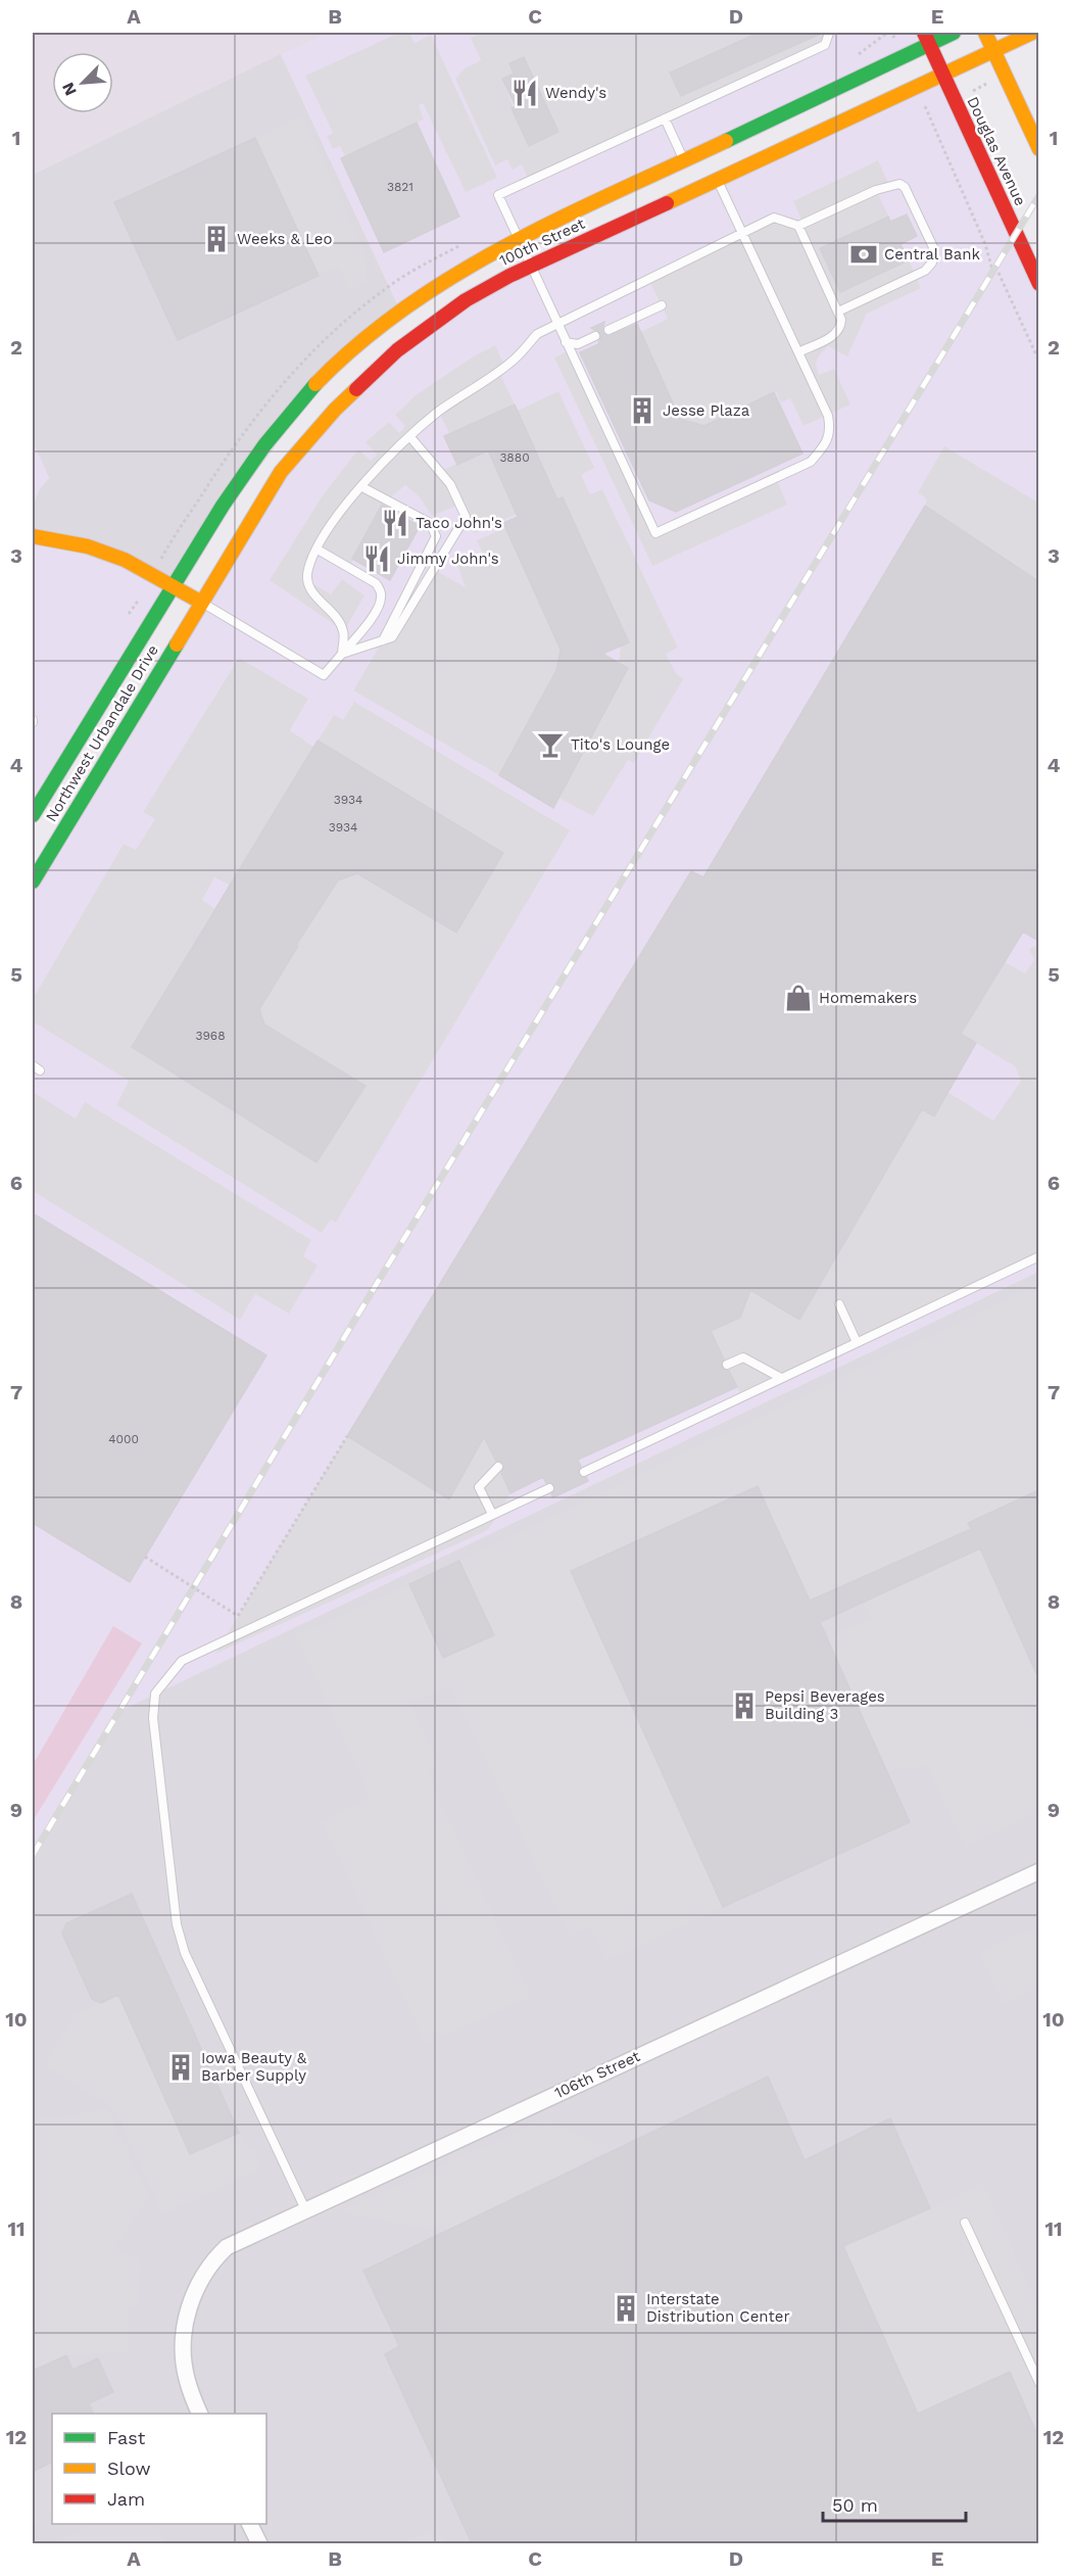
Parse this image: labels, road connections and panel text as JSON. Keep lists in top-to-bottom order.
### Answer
{
  "streets": {
    "main road": ["Douglas Avenue", "100th Street", "Northwest Urbandale Drive"],
    "street": ["106th Street"]
  },
  "crossings": [
    ["Douglas Avenue", "100th Street"],
    ["100th Street", "Northwest Urbandale Drive"]
  ],
  "places": {
    "restaurant": ["Wendy's", "Taco John's", "Jimmy John's"],
    "building": [
      "Weeks & Leo",
      "Jesse Plaza",
      "Pepsi Beverages Building 3",
      "Iowa Beauty & Barber Supply",
      "Interstate Distribution Center"
    ],
    "bank": ["Central Bank"],
    "bar": ["Tito's Lounge"],
    "shop": ["Homemakers"]
  },
  "house_numbers": [
    "3821",
    "3880",
    "3934",
    "3934",
    "3968",
    "4000"
  ],
  "legend": ["Fast", "Slow", "Jam"],
  "scale_bar": "50 m",
  "north": "bottom left",
  "grid": {
    "columns": [
      "A",
      "B",
      "C",
      "D",
      "E"
    ],
    "rows": [
      "1",
      "2",
      "3",
      "4",
      "5",
      "6",
      "7",
      "8",
      "9",
      "10",
      "11",
      "12"
    ]
  }
}
